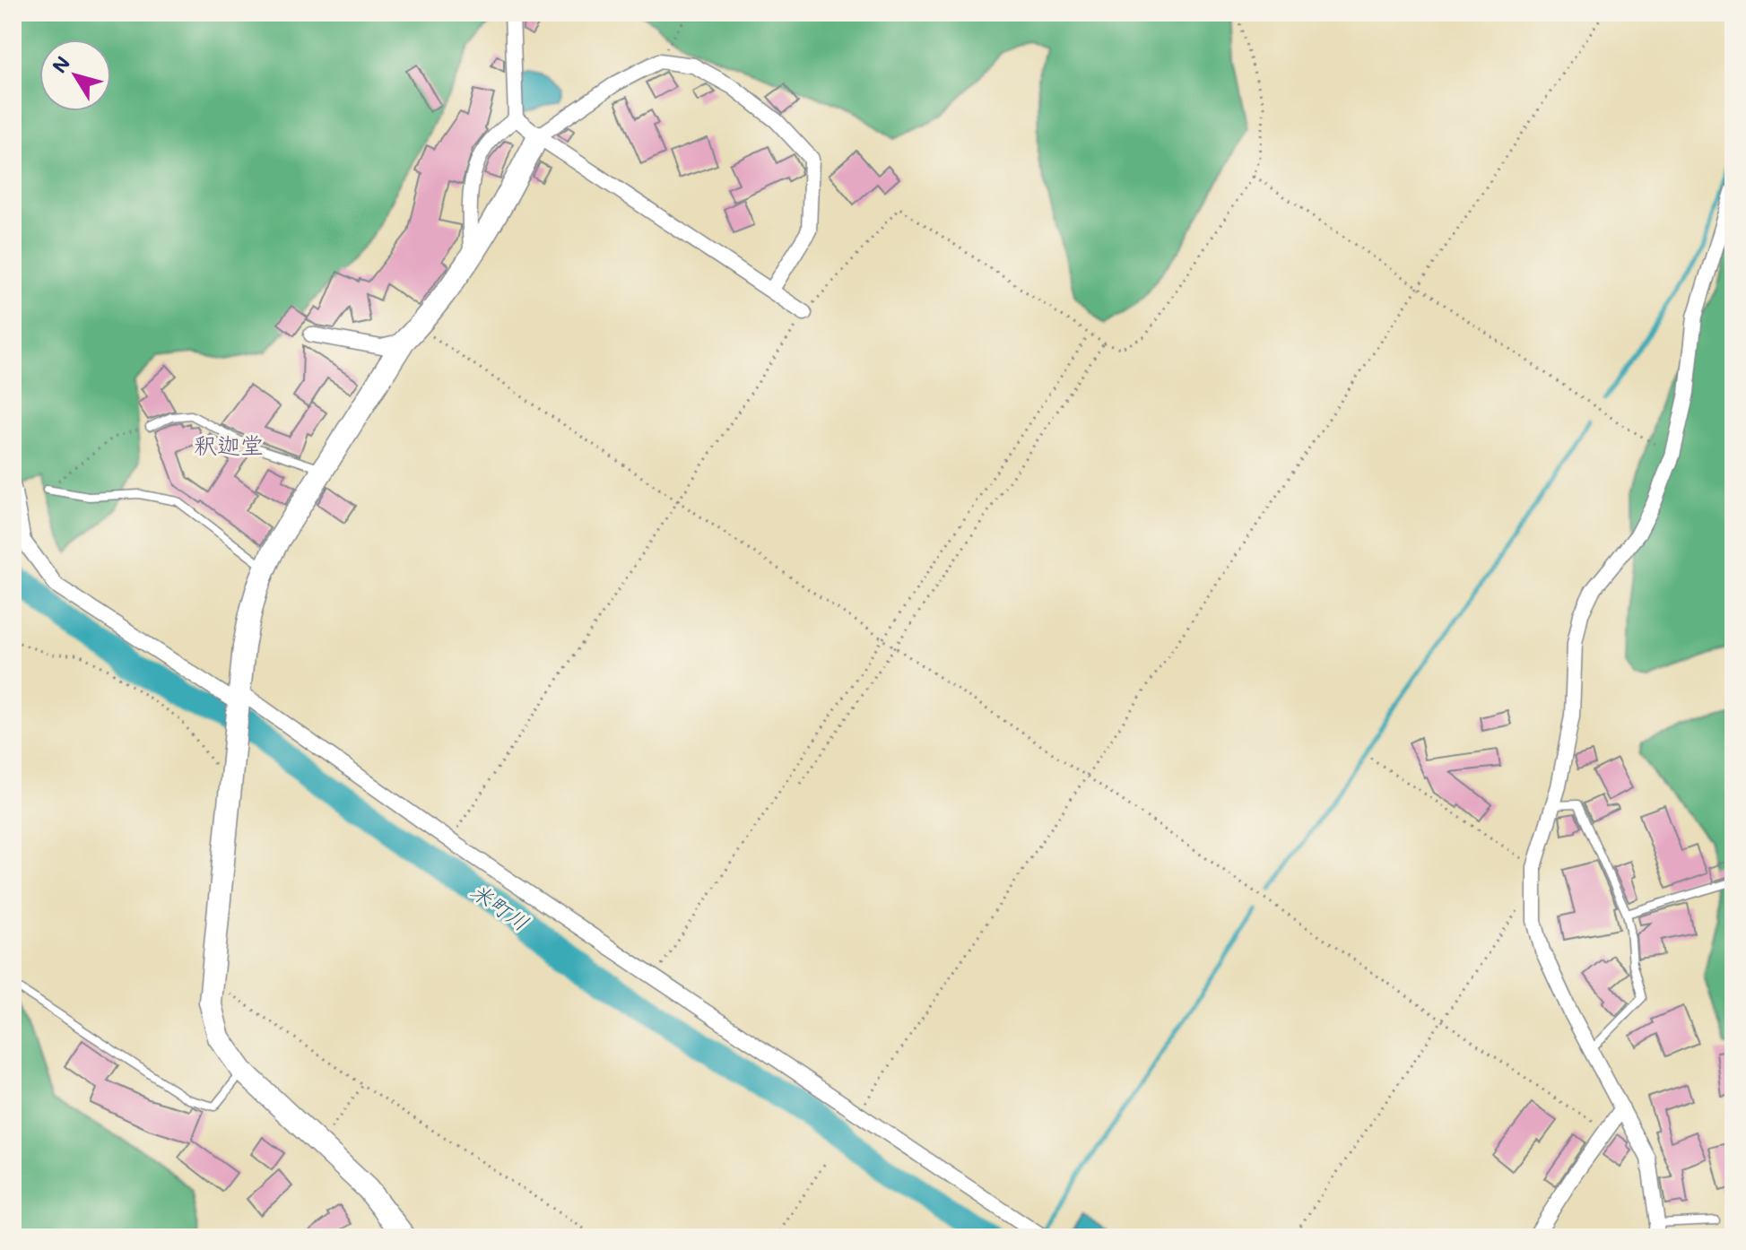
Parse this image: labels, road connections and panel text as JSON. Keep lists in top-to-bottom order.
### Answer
{
  "districts": ["釈迦堂"],
  "water": ["米町川"],
  "north": "top left"
}
